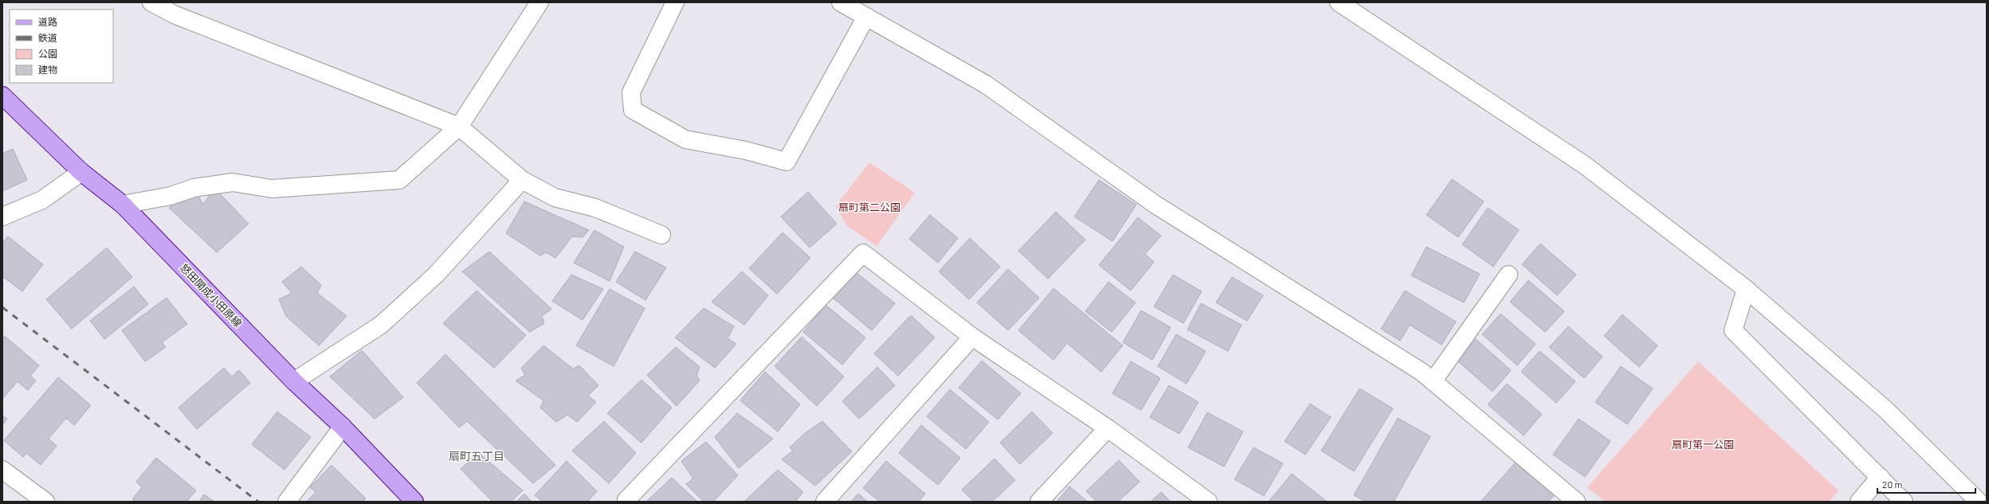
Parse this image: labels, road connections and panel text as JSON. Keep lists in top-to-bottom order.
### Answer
{
  "streets": {
    "main road": ["怒田開成小田原線"]
  },
  "districts": ["扇町五丁目"],
  "parks": ["扇町第二公園", "扇町第一公園"],
  "legend": [
    "道路",
    "鉄道",
    "公園",
    "建物"
  ],
  "scale_bar": "20 m"
}
